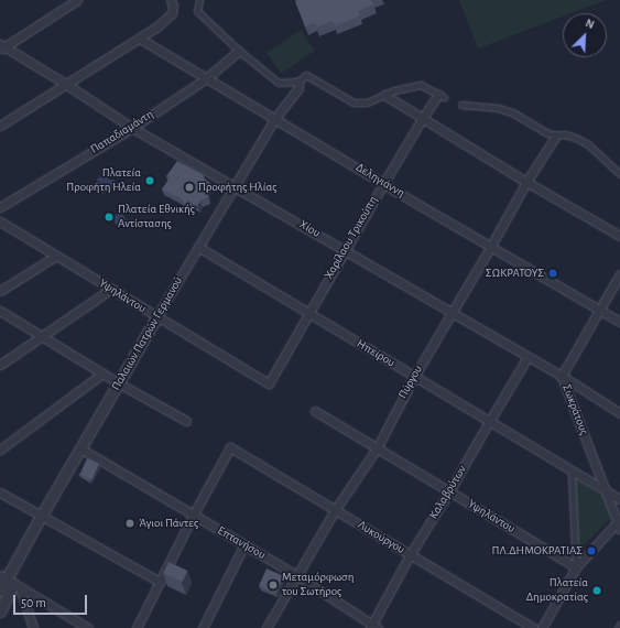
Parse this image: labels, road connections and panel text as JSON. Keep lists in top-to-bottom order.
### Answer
{
  "streets": {
    "street": [
      "Παπαδιαμάντη",
      "Δεληγιάννη",
      "Χίου",
      "Χαρίλαου Τρικούπη",
      "Υψηλάντου",
      "Παλαιών Πατρών Γερμανού",
      "Ηπείρου",
      "Πύργου",
      "Σωκράτους",
      "Καλαβρύτων",
      "Λυκούργου",
      "Επτανήσου"
    ]
  },
  "crossings": [
    ["Παπαδιαμάντη", "Δεληγιάννη"],
    ["Παπαδιαμάντη", "Χίου"],
    ["Δεληγιάννη", "Χαρίλαου Τρικούπη"],
    ["Δεληγιάννη", "Παλαιών Πατρών Γερμανού"],
    ["Δεληγιάννη", "Πύργου"],
    ["Δεληγιάννη", "Σωκράτους"],
    ["Χίου", "Χαρίλαου Τρικούπη"],
    ["Χίου", "Παλαιών Πατρών Γερμανού"],
    ["Χίου", "Πύργου"],
    ["Χίου", "Σωκράτους"],
    ["Χίου", "Καλαβρύτων"],
    ["Χαρίλαου Τρικούπη", "Υψηλάντου"],
    ["Χαρίλαου Τρικούπη", "Ηπείρου"],
    ["Υψηλάντου", "Παλαιών Πατρών Γερμανού"],
    ["Υψηλάντου", "Πύργου"],
    ["Υψηλάντου", "Καλαβρύτων"],
    ["Παλαιών Πατρών Γερμανού", "Ηπείρου"],
    ["Παλαιών Πατρών Γερμανού", "Επτανήσου"],
    ["Ηπείρου", "Πύργου"],
    ["Ηπείρου", "Σωκράτους"],
    ["Ηπείρου", "Καλαβρύτων"],
    ["Πύργου", "Λυκούργου"],
    ["Πύργου", "Επτανήσου"],
    ["Καλαβρύτων", "Λυκούργου"],
    ["Καλαβρύτων", "Επτανήσου"],
    ["Λυκούργου", "Επτανήσου"]
  ],
  "places": [
    "Πλατεία Προφήτη Ηλεία",
    "Προφήτης Ηλίας",
    "Πλατεία Εθνικής Αντίστασης",
    "ΣΩΚΡΑΤΟΥΣ",
    "Άγιοι Πάντες",
    "ΠΛ.ΔΗΜΟΚΡΑΤΙΑΣ",
    "Μεταμόρφωση του Σωτήρος",
    "Πλατεία Δημοκρατίας"
  ],
  "scale_bar": "50 m",
  "north": "top right"
}
